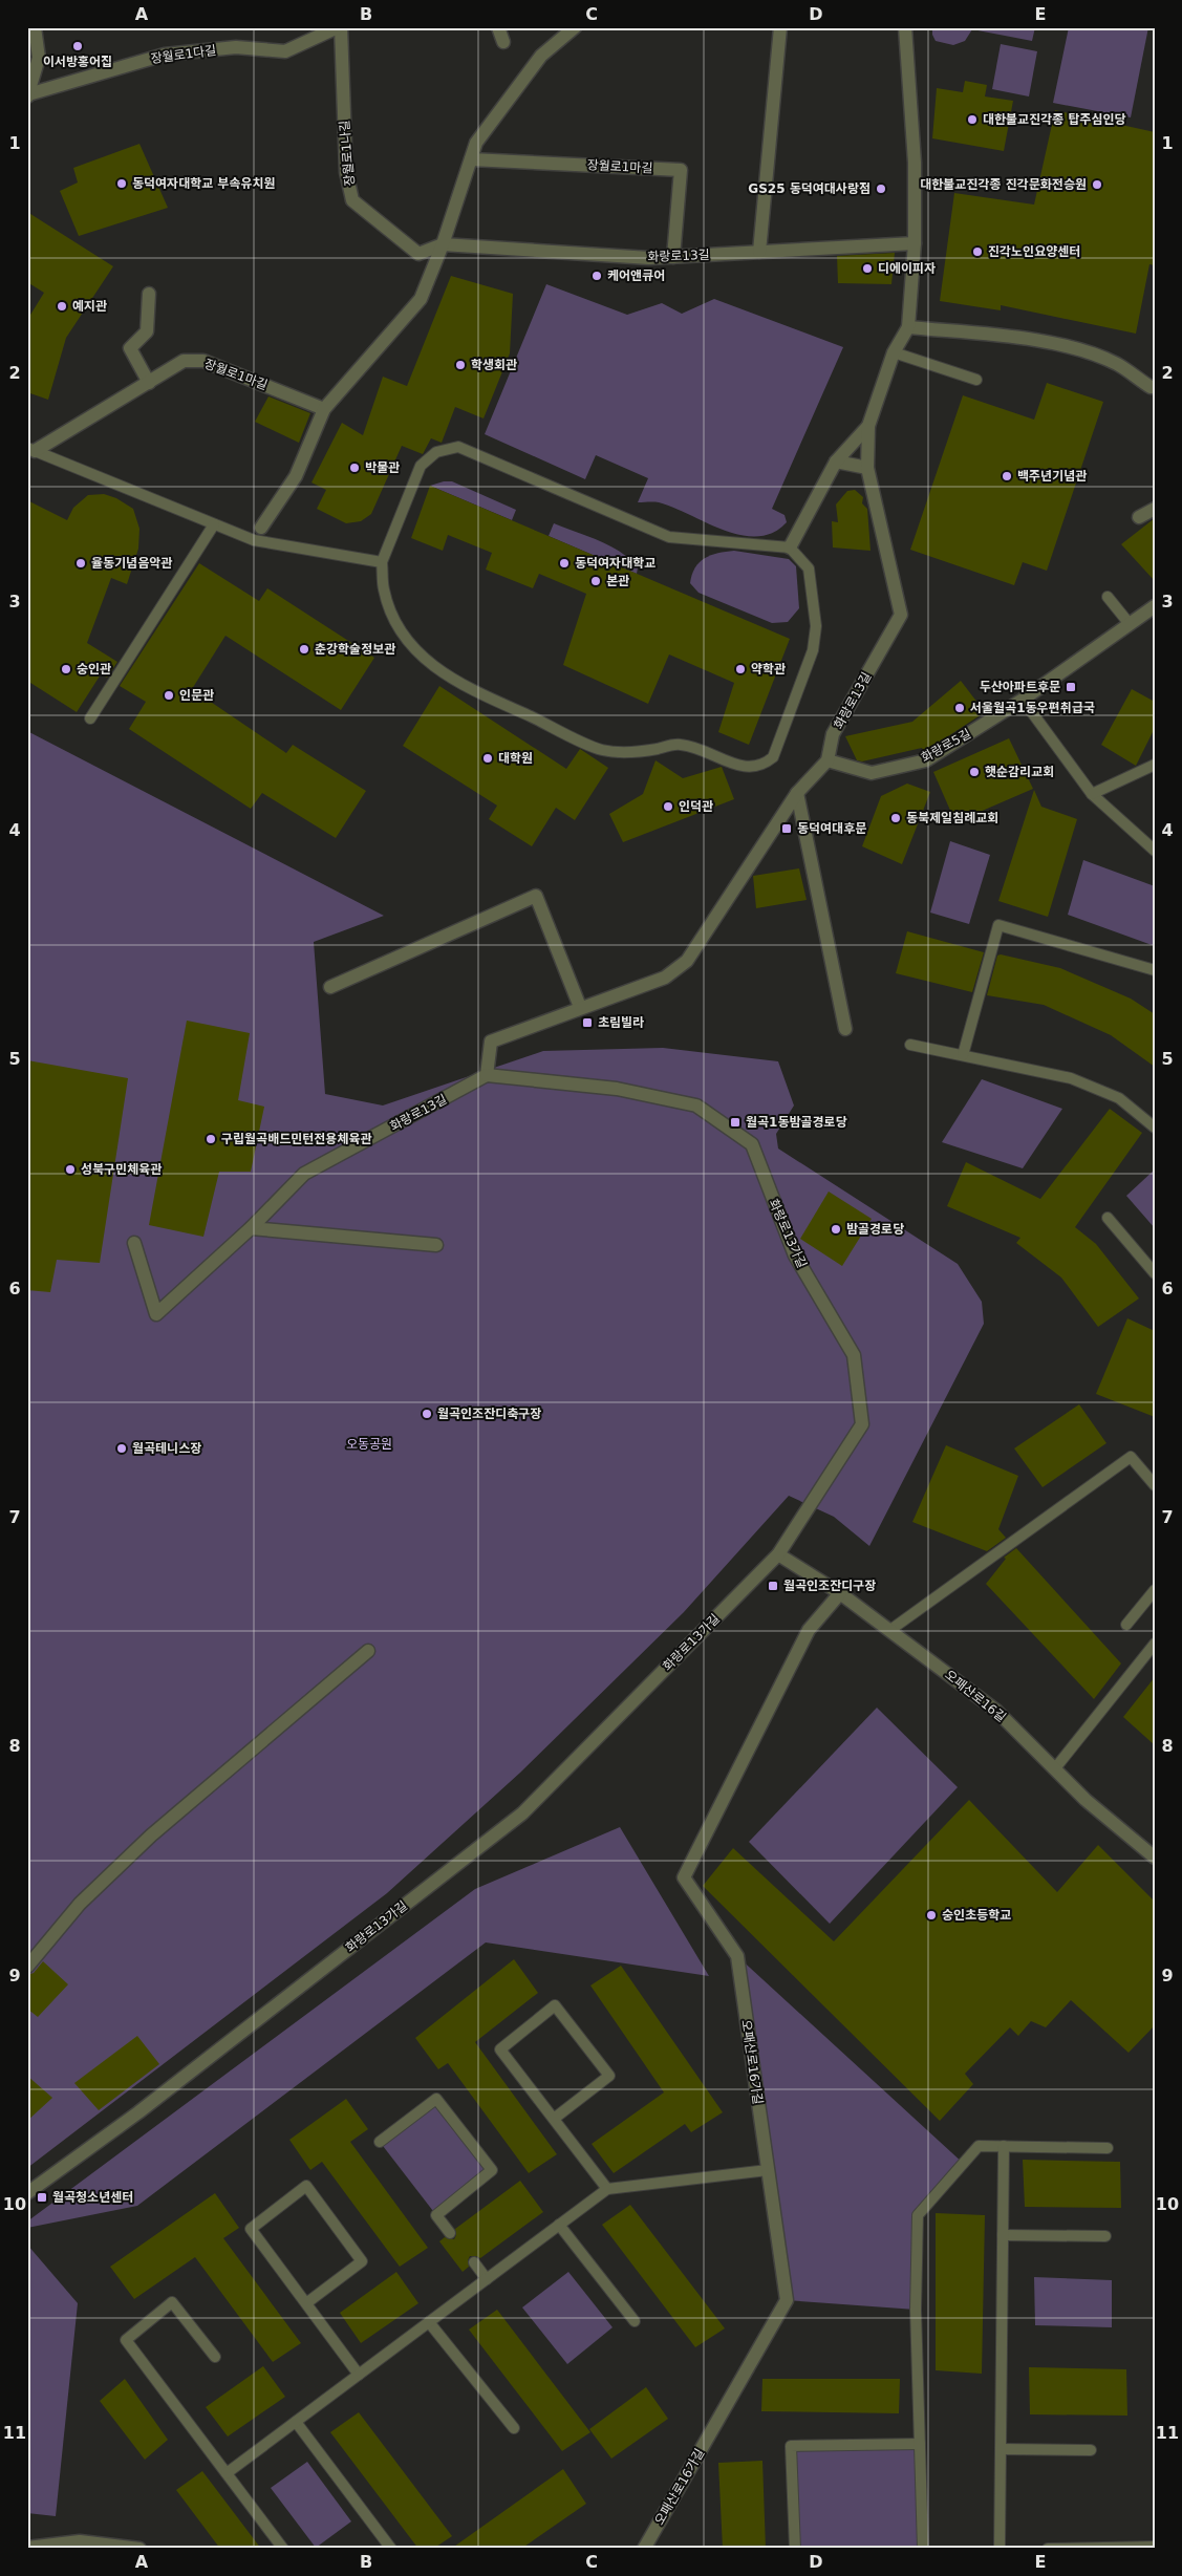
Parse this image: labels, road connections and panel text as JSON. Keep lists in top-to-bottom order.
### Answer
{
  "streets": {
    "street": [
      "장월로1다길",
      "장월로1나길",
      "장월로1마길",
      "화랑로13길",
      "화랑로5길",
      "화랑로13가길",
      "오패산로16길",
      "오패산로16가길"
    ]
  },
  "crossings": [
    ["장월로1다길", "장월로1나길"],
    ["장월로1나길", "화랑로13길"],
    ["장월로1마길", "화랑로13길"],
    ["화랑로13길", "화랑로5길"],
    ["화랑로13길", "화랑로13가길"],
    ["화랑로13가길", "오패산로16길"],
    ["오패산로16길", "오패산로16가길"]
  ],
  "parks": ["오동공원"],
  "places": {
    "other": [
      "이서방홍어집",
      "대한불교진각종 탑주심인당",
      "동덕여자대학교 부속유치원",
      "대한불교진각종 진각문화전승원",
      "GS25 동덕여대사랑점",
      "진각노인요양센터",
      "디에이피자",
      "케어앤큐어",
      "예지관",
      "학생회관",
      "박물관",
      "백주년기념관",
      "율동기념음악관",
      "동덕여자대학교",
      "본관",
      "춘강학술정보관",
      "숭인관",
      "약학관",
      "인문관",
      "서울월곡1동우편취급국",
      "대학원",
      "햇순감리교회",
      "인덕관",
      "동북제일침례교회",
      "구립월곡배드민턴전용체육관",
      "성북구민체육관",
      "밤골경로당",
      "월곡인조잔디축구장",
      "월곡테니스장",
      "숭인초등학교"
    ],
    "transit": [
      "두산아파트후문",
      "동덕여대후문",
      "초림빌라",
      "월곡1동밤골경로당",
      "월곡인조잔디구장",
      "월곡청소년센터"
    ]
  },
  "grid": {
    "columns": [
      "A",
      "B",
      "C",
      "D",
      "E"
    ],
    "rows": [
      "1",
      "2",
      "3",
      "4",
      "5",
      "6",
      "7",
      "8",
      "9",
      "10",
      "11"
    ]
  }
}
